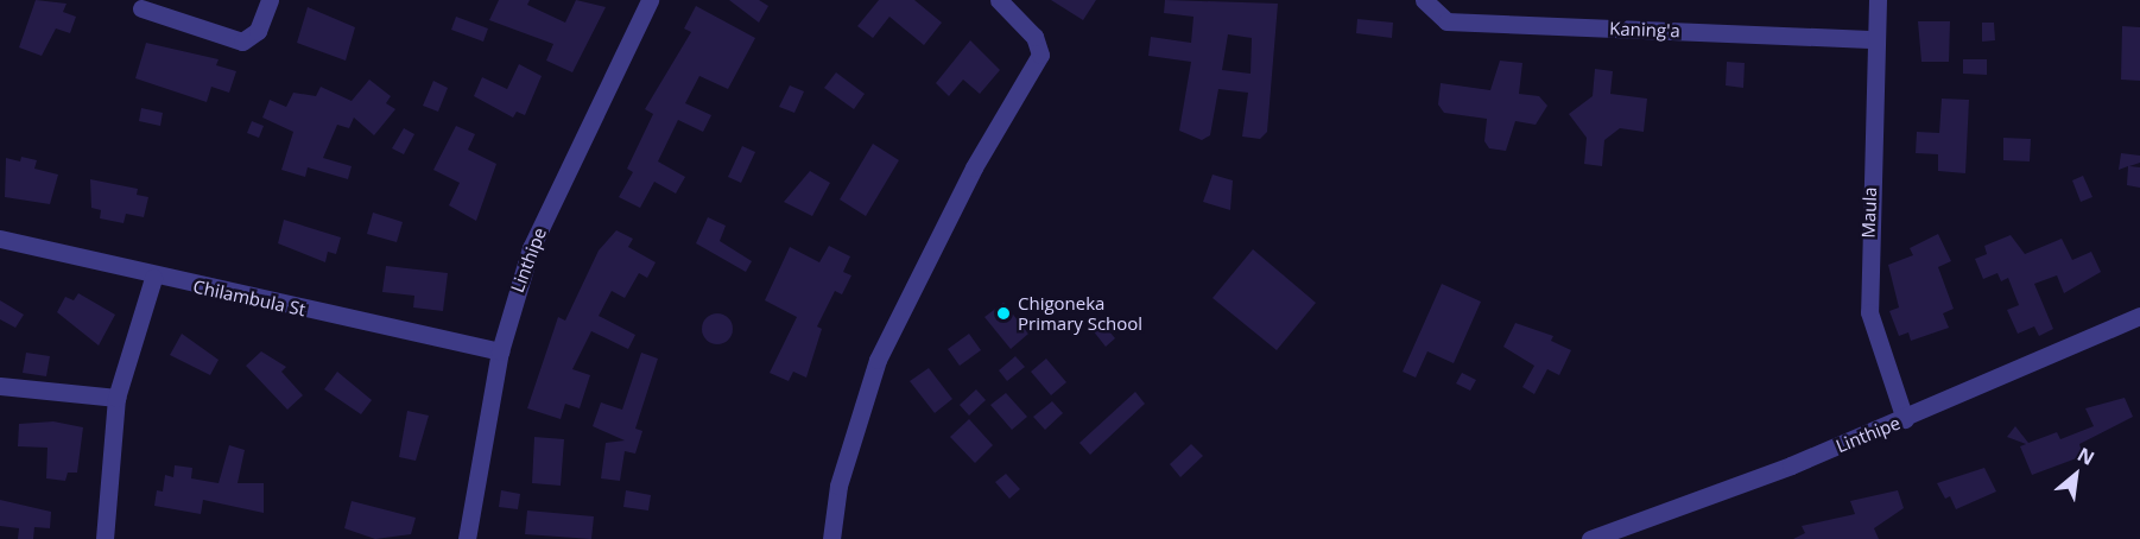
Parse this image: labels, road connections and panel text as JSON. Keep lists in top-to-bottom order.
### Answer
{
  "streets": {
    "street": [
      "Kaning'a",
      "Maula",
      "Linthipe",
      "Chilambula St"
    ]
  },
  "crossings": [
    ["Kaning'a", "Maula"],
    ["Maula", "Linthipe"],
    ["Linthipe", "Chilambula St"]
  ],
  "places": ["Chigoneka Primary School"],
  "north": "top right"
}
